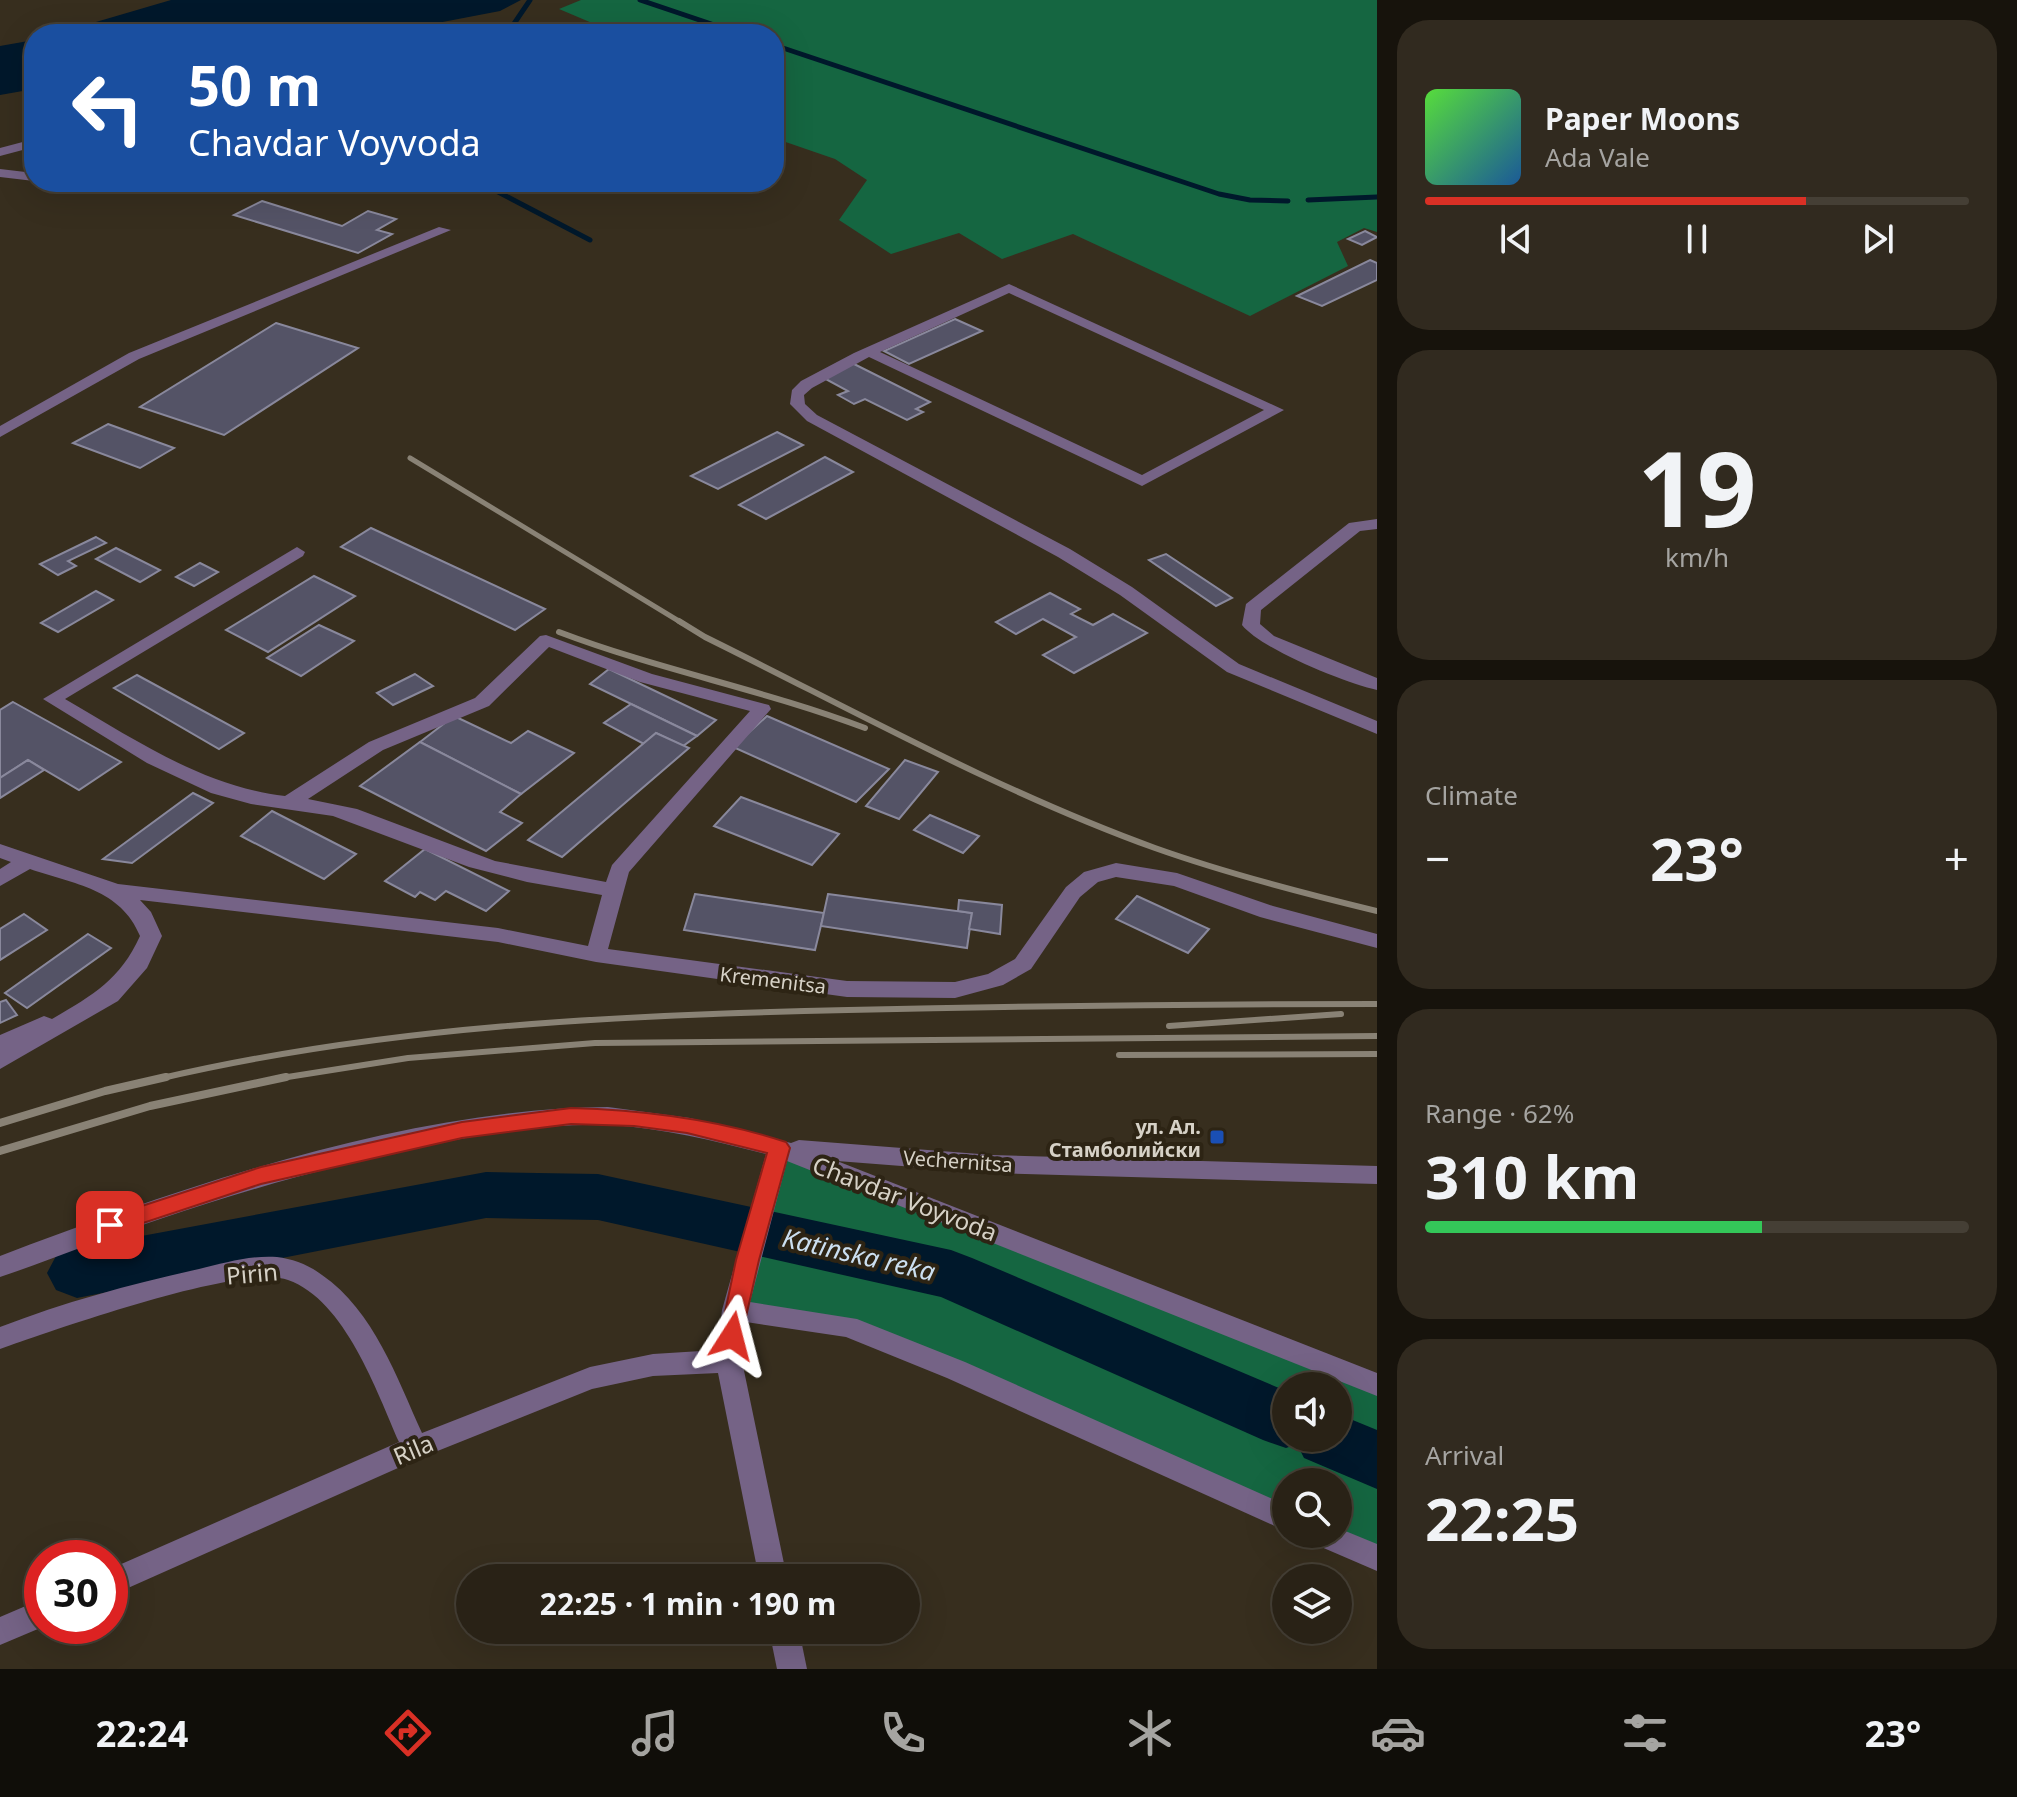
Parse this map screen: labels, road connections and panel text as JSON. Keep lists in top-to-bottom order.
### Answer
{
  "streets": {
    "street": [
      "Kremenitsa",
      "Vechernitsa",
      "Chavdar Voyvoda",
      "Pirin",
      "Rila"
    ]
  },
  "crossings": [
    ["Vechernitsa", "Chavdar Voyvoda"],
    ["Pirin", "Rila"]
  ],
  "water": ["Katinska reka"],
  "places": {
    "transit": ["ул. Ал. Стамболийски"]
  },
  "page": {
    "turn": ["50 m", "Chavdar Voyvoda"],
    "song": ["Paper Moons", "Ada Vale"],
    "tile": [
      ["19", "km/h"],
      "Climate",
      ["Range · 62%", "310 km"],
      ["Arrival", "22:25"]
    ],
    "heat": ["−", "23°", "+"],
    "limit": "30",
    "trip": "22:25 · 1 min · 190 m",
    "tabs": ["22:24", "23°"]
  }
}
